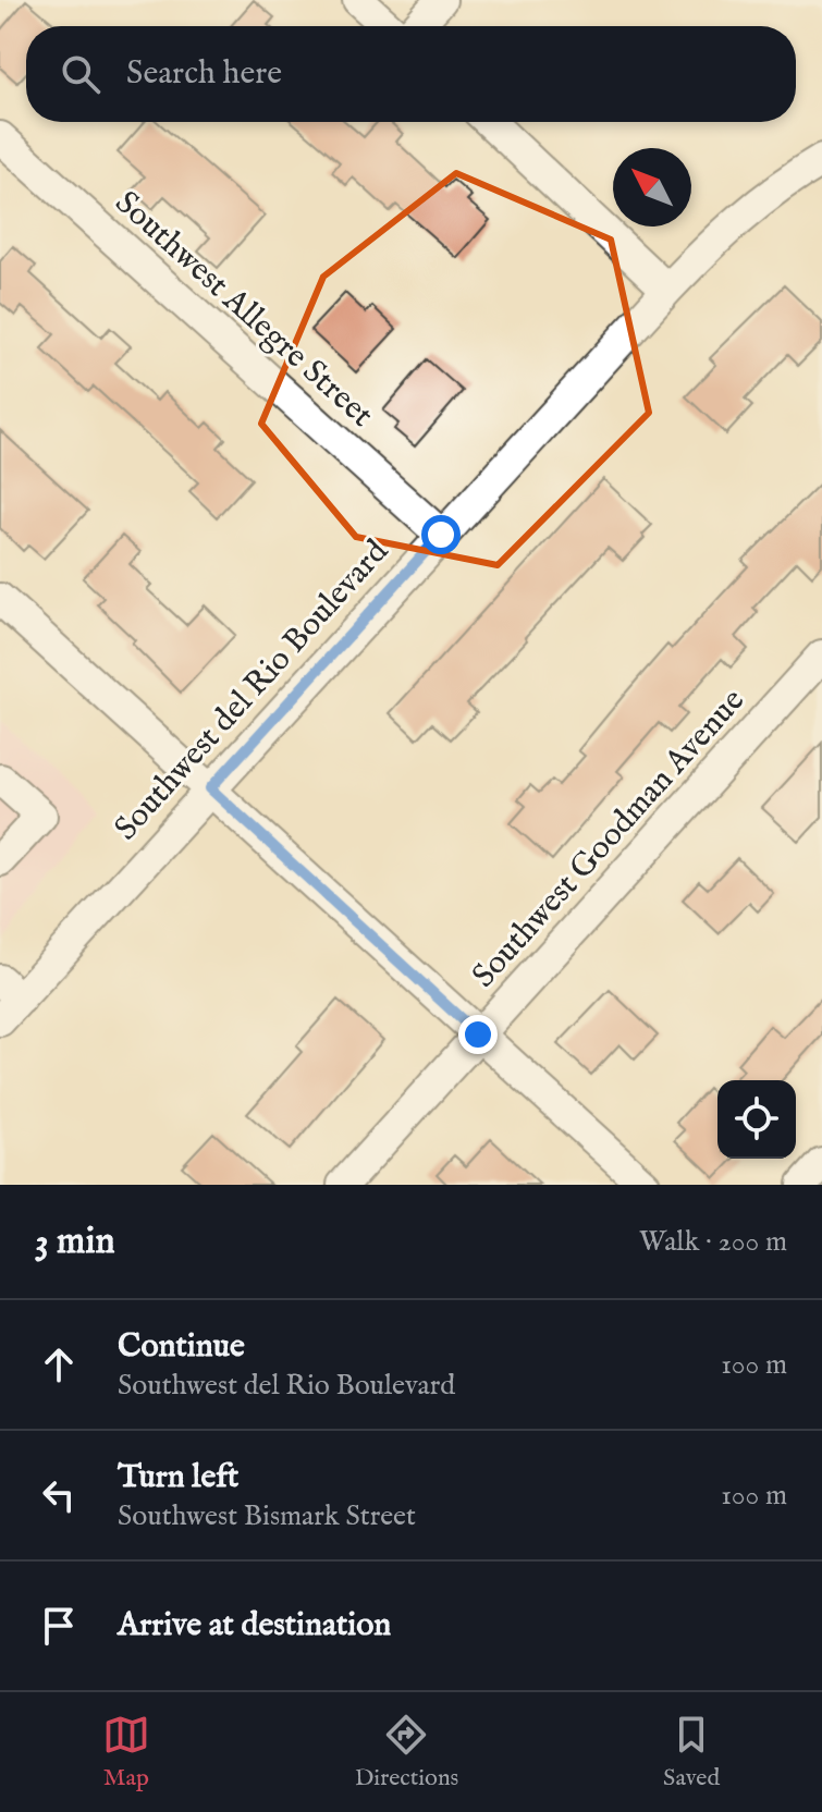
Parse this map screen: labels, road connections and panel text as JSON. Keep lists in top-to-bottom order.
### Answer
{
  "streets": {
    "street": ["Southwest Allegre Street", "Southwest del Rio Boulevard", "Southwest Goodman Avenue"]
  },
  "crossings": [
    ["Southwest Allegre Street", "Southwest del Rio Boulevard"]
  ],
  "north": "top left",
  "page": {
    "search": "Search here",
    "heading": ["3 min", "Walk · 200 m"],
    "list": [
      ["Continue", "Southwest del Rio Boulevard", "100 m"],
      ["Turn left", "Southwest Bismark Street", "100 m"],
      "Arrive at destination"
    ],
    "nav": ["Map", "Directions", "Saved"]
  }
}
